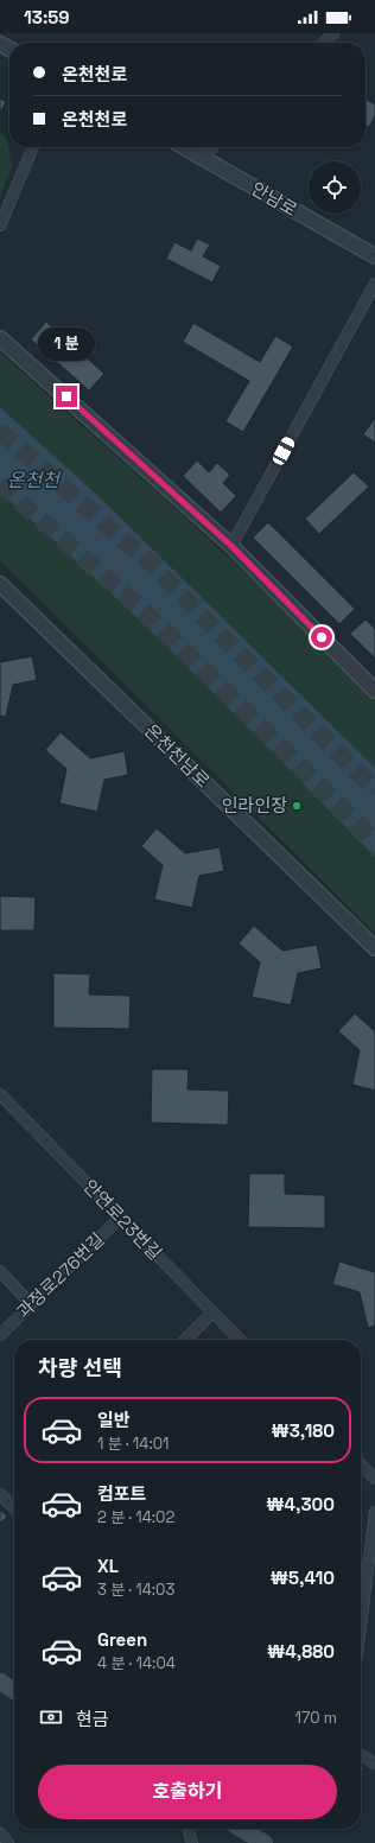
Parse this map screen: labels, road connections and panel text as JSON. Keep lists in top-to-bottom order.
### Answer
{
  "streets": {
    "street": [
      "안남로",
      "온천천남로",
      "안연로23번길",
      "과정로276번길"
    ]
  },
  "crossings": [
    ["안연로23번길", "과정로276번길"]
  ],
  "water": ["온천천"],
  "places": ["인라인장"],
  "page": {
    "status": "13:59",
    "banner": ["온천천로", "온천천로"],
    "bubble": "1 분",
    "heading": "차량 선택",
    "list": [
      {
        "name": "일반",
        "note": "1 분 · 14:01",
        "value": "₩3,180"
      },
      {
        "name": "컴포트",
        "note": "2 분 · 14:02",
        "value": "₩4,300"
      },
      {
        "name": "XL",
        "note": "3 분 · 14:03",
        "value": "₩5,410"
      },
      {
        "name": "Green",
        "note": "4 분 · 14:04",
        "value": "₩4,880"
      }
    ],
    "pay": ["현금", "170 m"],
    "buttons": "호출하기"
  }
}
